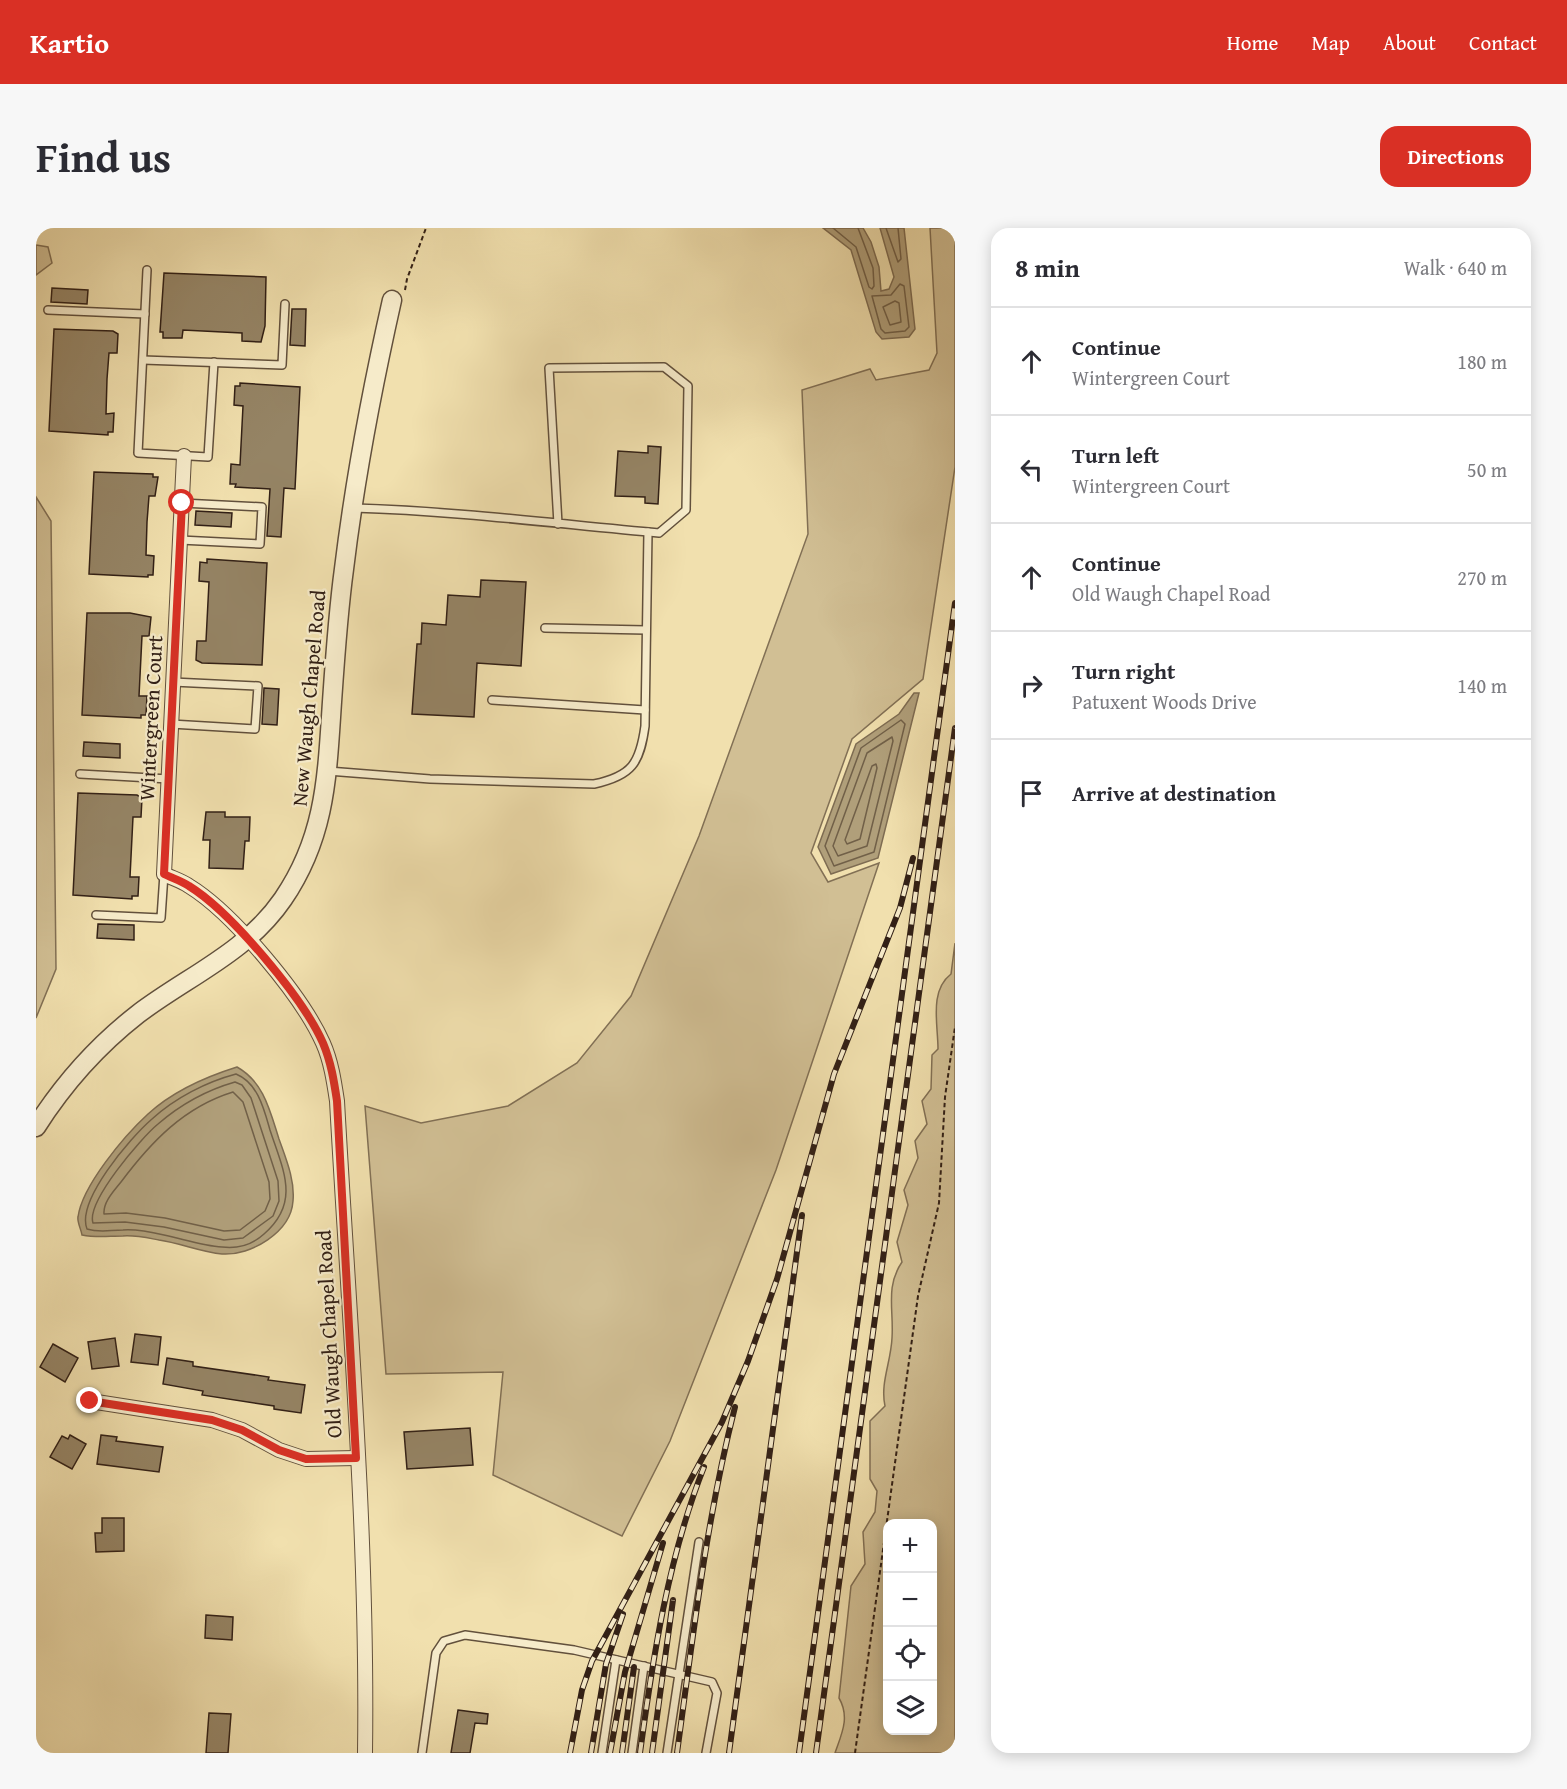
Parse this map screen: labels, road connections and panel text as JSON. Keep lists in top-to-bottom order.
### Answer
{
  "streets": {
    "street": ["New Waugh Chapel Road", "Wintergreen Court", "Old Waugh Chapel Road"]
  },
  "crossings": [
    ["New Waugh Chapel Road", "Old Waugh Chapel Road"]
  ],
  "page": {
    "header": "Kartio",
    "nav": [
      "Home",
      "Map",
      "About",
      "Contact"
    ],
    "title": "Find us",
    "buttons": "Directions",
    "heading": ["8 min", "Walk · 640 m"],
    "list": [
      ["Continue", "Wintergreen Court", "180 m"],
      ["Turn left", "Wintergreen Court", "50 m"],
      ["Continue", "Old Waugh Chapel Road", "270 m"],
      ["Turn right", "Patuxent Woods Drive", "140 m"],
      "Arrive at destination"
    ],
    "map_buttons": ["+", "−"]
  }
}
